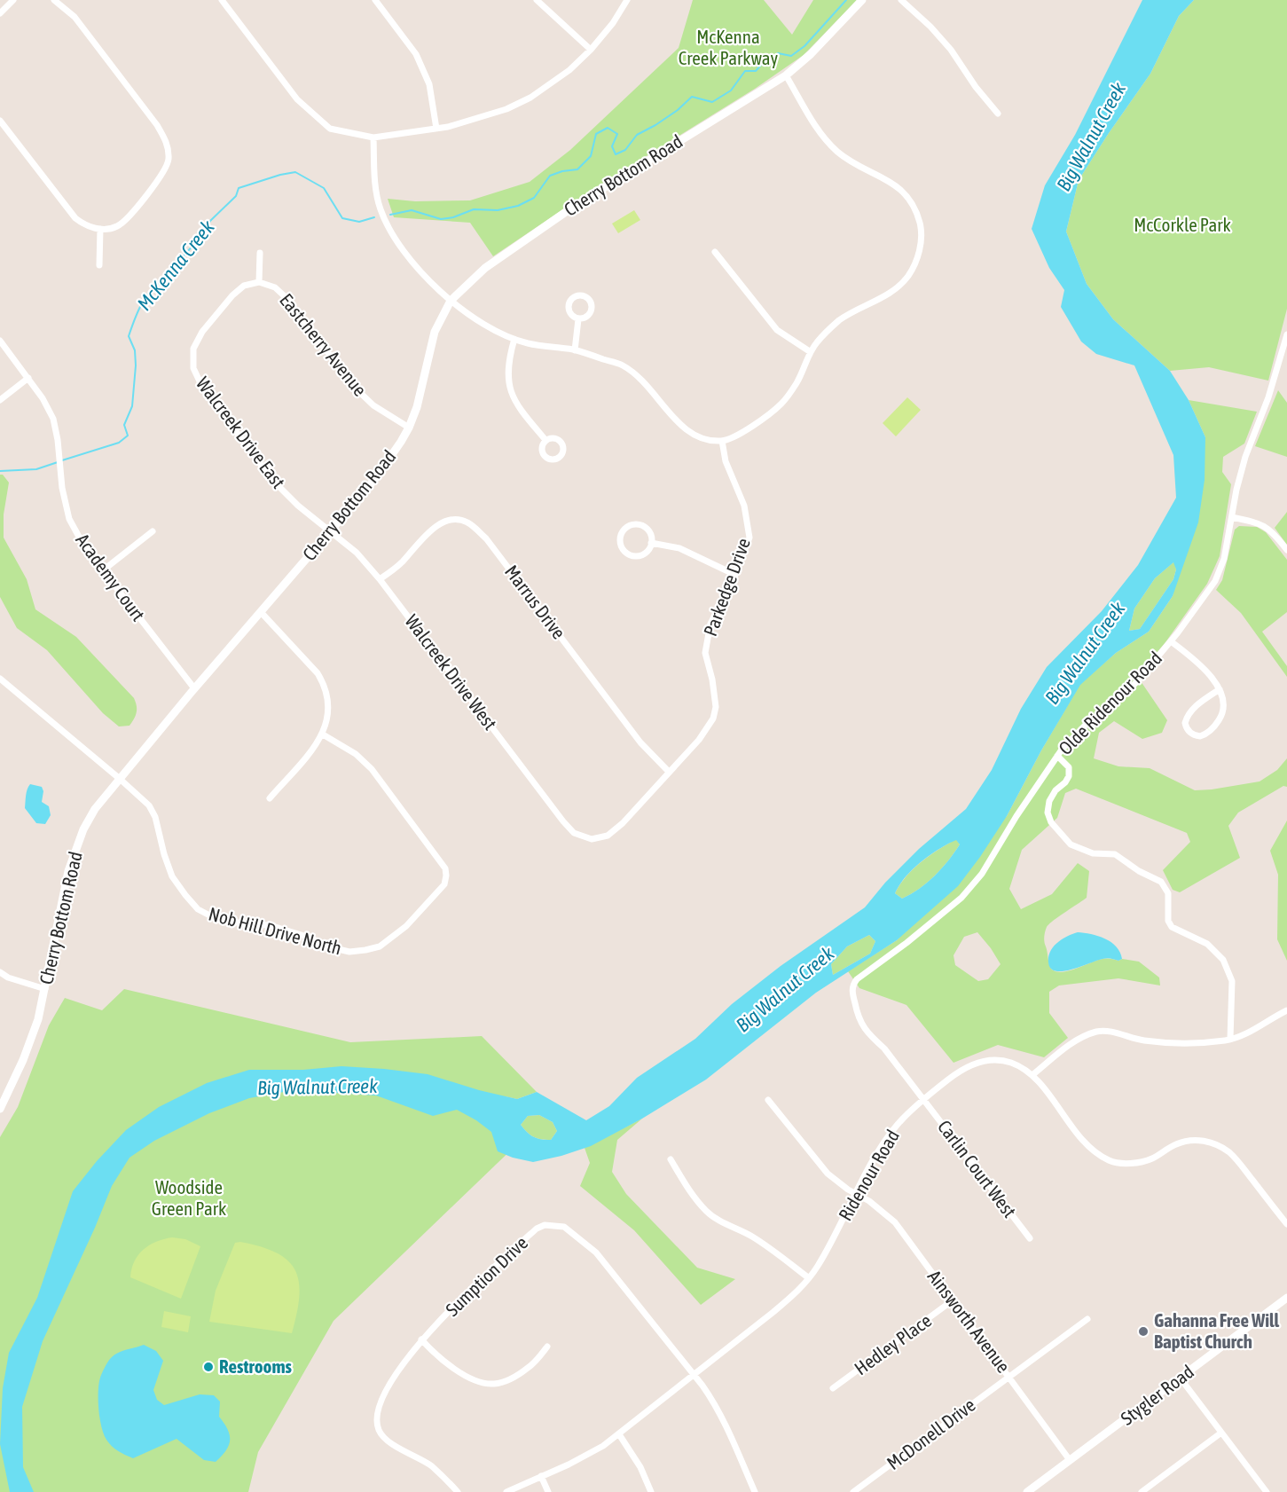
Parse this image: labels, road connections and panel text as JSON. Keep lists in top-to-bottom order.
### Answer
{
  "streets": {
    "main road": ["Cherry Bottom Road", "Stygler Road"],
    "street": [
      "Eastcherry Avenue",
      "Walcreek Drive East",
      "Academy Court",
      "Parkedge Drive",
      "Marrus Drive",
      "Walcreek Drive West",
      "Olde Ridenour Road",
      "Nob Hill Drive North",
      "Carlin Court West",
      "Ridenour Road",
      "Sumption Drive",
      "Ainsworth Avenue",
      "Hedley Place",
      "McDonell Drive"
    ]
  },
  "crossings": [
    ["Cherry Bottom Road", "Eastcherry Avenue"],
    ["Cherry Bottom Road", "Walcreek Drive East"],
    ["Cherry Bottom Road", "Academy Court"],
    ["Cherry Bottom Road", "Walcreek Drive West"],
    ["Cherry Bottom Road", "Nob Hill Drive North"],
    ["Eastcherry Avenue", "Walcreek Drive East"],
    ["Walcreek Drive East", "Walcreek Drive West"],
    ["Parkedge Drive", "Marrus Drive"],
    ["Parkedge Drive", "Walcreek Drive West"],
    ["Marrus Drive", "Walcreek Drive West"],
    ["Olde Ridenour Road", "Carlin Court West"],
    ["Carlin Court West", "Ridenour Road"],
    ["Ridenour Road", "Sumption Drive"],
    ["Ridenour Road", "Ainsworth Avenue"],
    ["Ainsworth Avenue", "Hedley Place"],
    ["Ainsworth Avenue", "Stygler Road"],
    ["Ainsworth Avenue", "McDonell Drive"]
  ],
  "water": ["Big Walnut Creek", "McKenna Creek"],
  "parks": ["McKenna Creek Parkway", "McCorkle Park", "Woodside Green Park"],
  "places": ["Gahanna Free Will Baptist Church", "Restrooms"]
}
